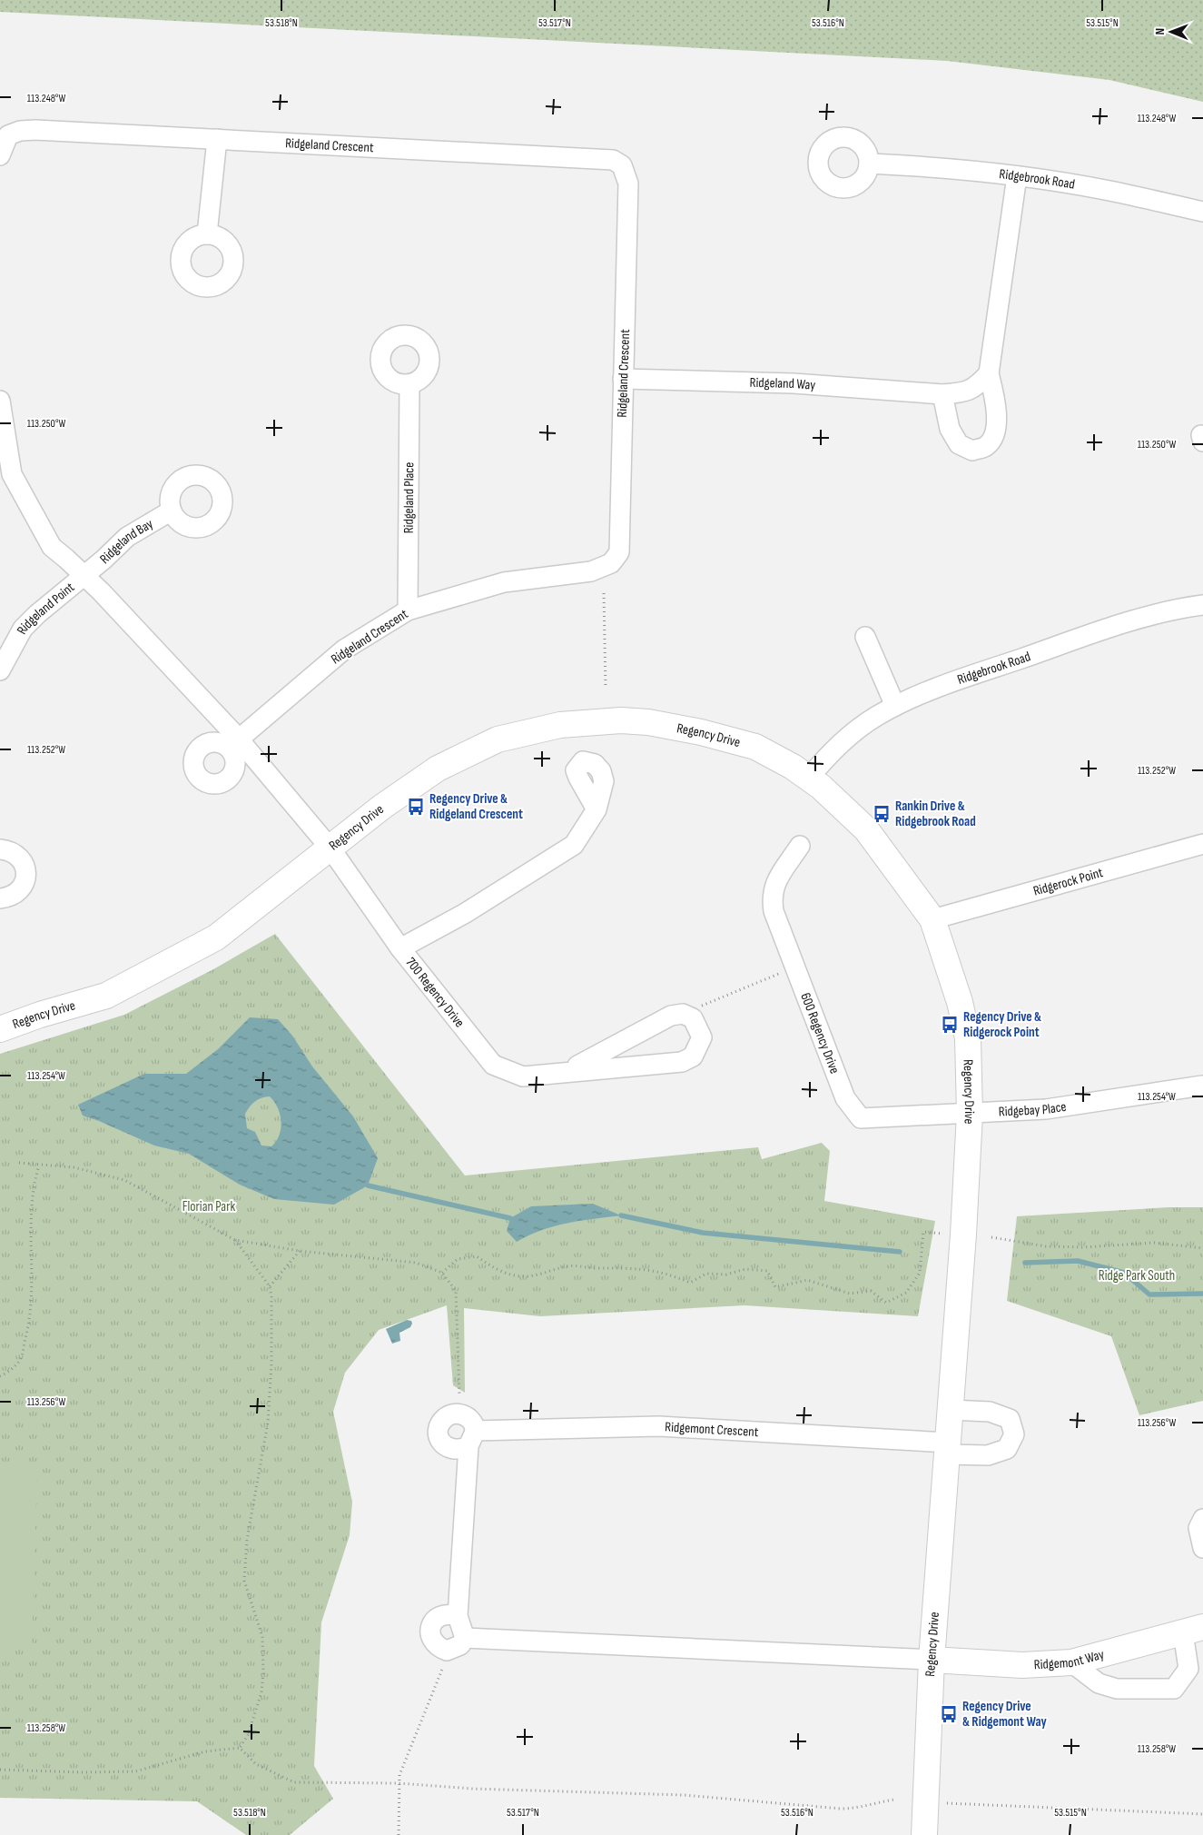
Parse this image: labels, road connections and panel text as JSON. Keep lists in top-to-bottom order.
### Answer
{
  "streets": {
    "street": [
      "Ridgeland Crescent",
      "Ridgebrook Road",
      "Ridgeland Way",
      "Ridgeland Place",
      "Ridgeland Bay",
      "Ridgeland Point",
      "Regency Drive",
      "Ridgerock Point",
      "700 Regency Drive",
      "600 Regency Drive",
      "Ridgebay Place",
      "Ridgemont Crescent",
      "Ridgemont Way"
    ]
  },
  "crossings": [
    ["Ridgeland Crescent", "Ridgeland Way"],
    ["Ridgeland Crescent", "Ridgeland Place"],
    ["Ridgebrook Road", "Regency Drive"],
    ["Ridgeland Bay", "Ridgeland Point"],
    ["Regency Drive", "Ridgerock Point"],
    ["Regency Drive", "700 Regency Drive"],
    ["Regency Drive", "600 Regency Drive"],
    ["Regency Drive", "Ridgebay Place"],
    ["Regency Drive", "Ridgemont Crescent"],
    ["Regency Drive", "Ridgemont Way"],
    ["600 Regency Drive", "Ridgebay Place"]
  ],
  "parks": ["Florian Park", "Ridge Park South"],
  "places": {
    "bus stop": [
      "Regency Drive & Ridgeland Crescent",
      "Rankin Drive & Ridgebrook Road",
      "Regency Drive & Ridgerock Point",
      "Regency Drive & Ridgemont Way"
    ]
  },
  "north": "left",
  "coordinates": [
    "53.518°N",
    "53.517°N",
    "53.516°N",
    "53.515°N",
    "113.248°W",
    "113.250°W",
    "113.252°W",
    "113.254°W",
    "113.256°W",
    "113.258°W"
  ]
}
